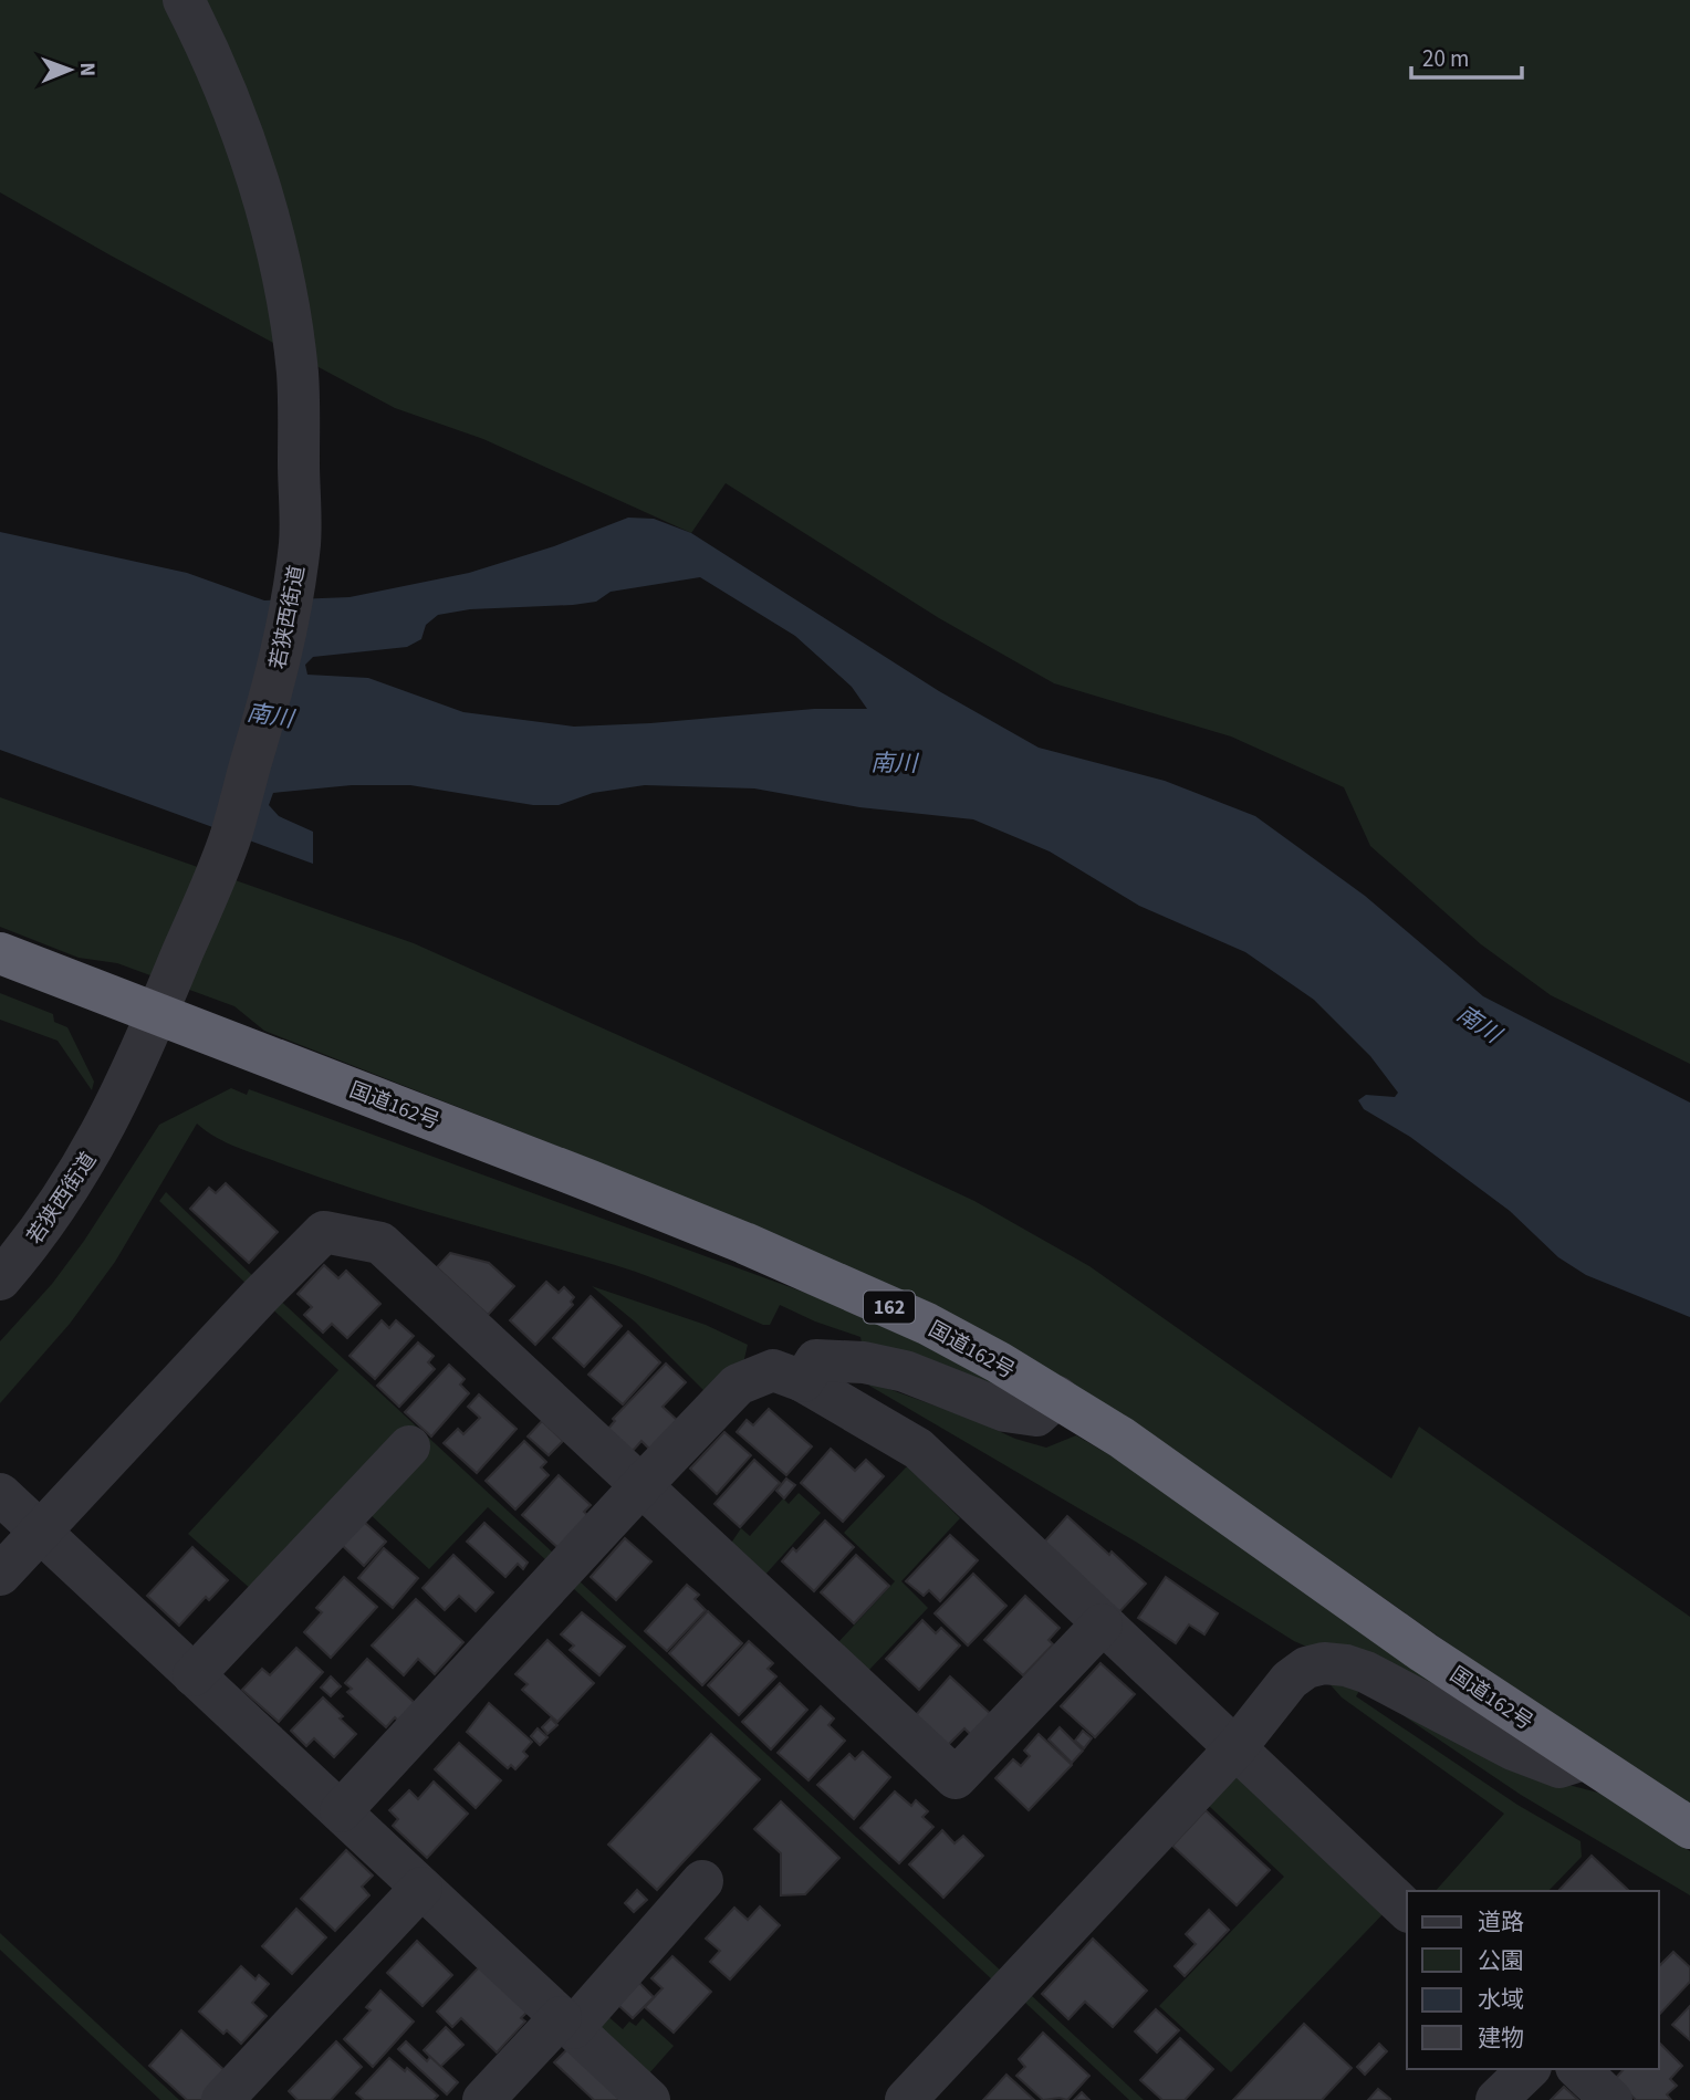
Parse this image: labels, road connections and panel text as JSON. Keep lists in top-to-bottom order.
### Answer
{
  "streets": {
    "highway": ["国道162号", "162"],
    "street": ["若狭西街道"]
  },
  "crossings": [
    ["若狭西街道", "国道162号"]
  ],
  "water": ["南川"],
  "legend": [
    "道路",
    "公園",
    "水域",
    "建物"
  ],
  "scale_bar": "20 m",
  "north": "right"
}
